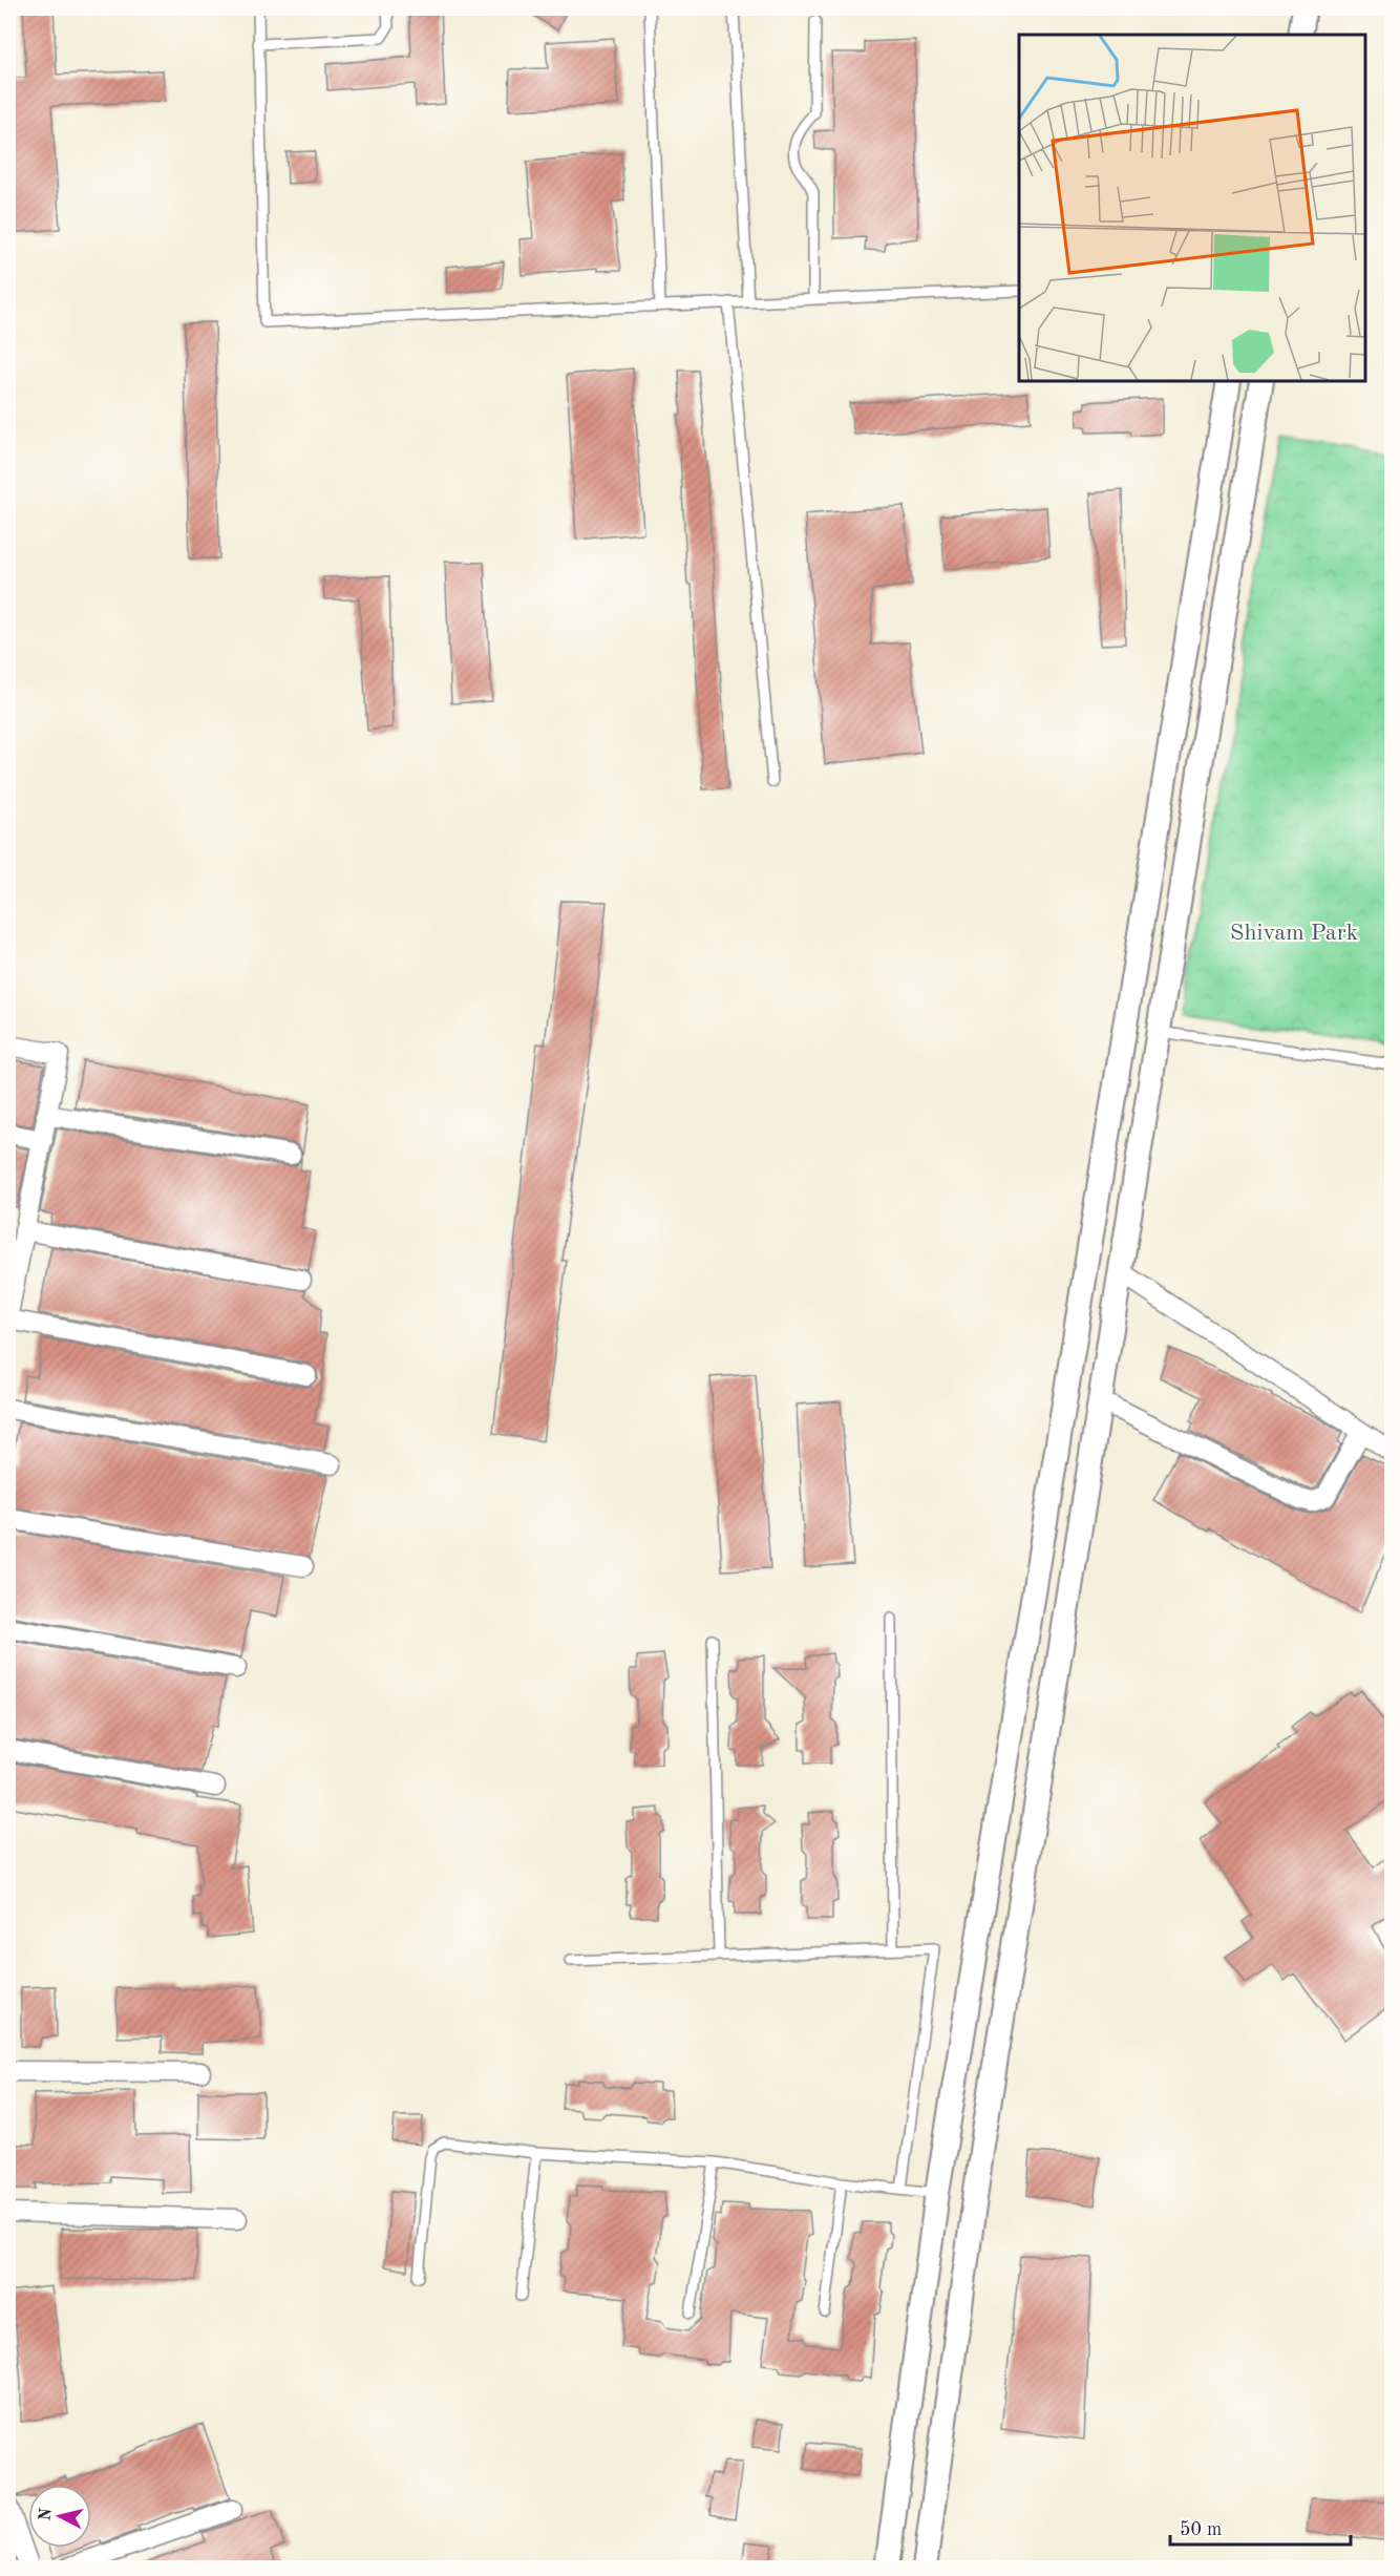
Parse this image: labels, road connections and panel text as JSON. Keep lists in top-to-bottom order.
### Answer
{
  "parks": ["Shivam Park"],
  "scale_bar": "50 m",
  "north": "left"
}
